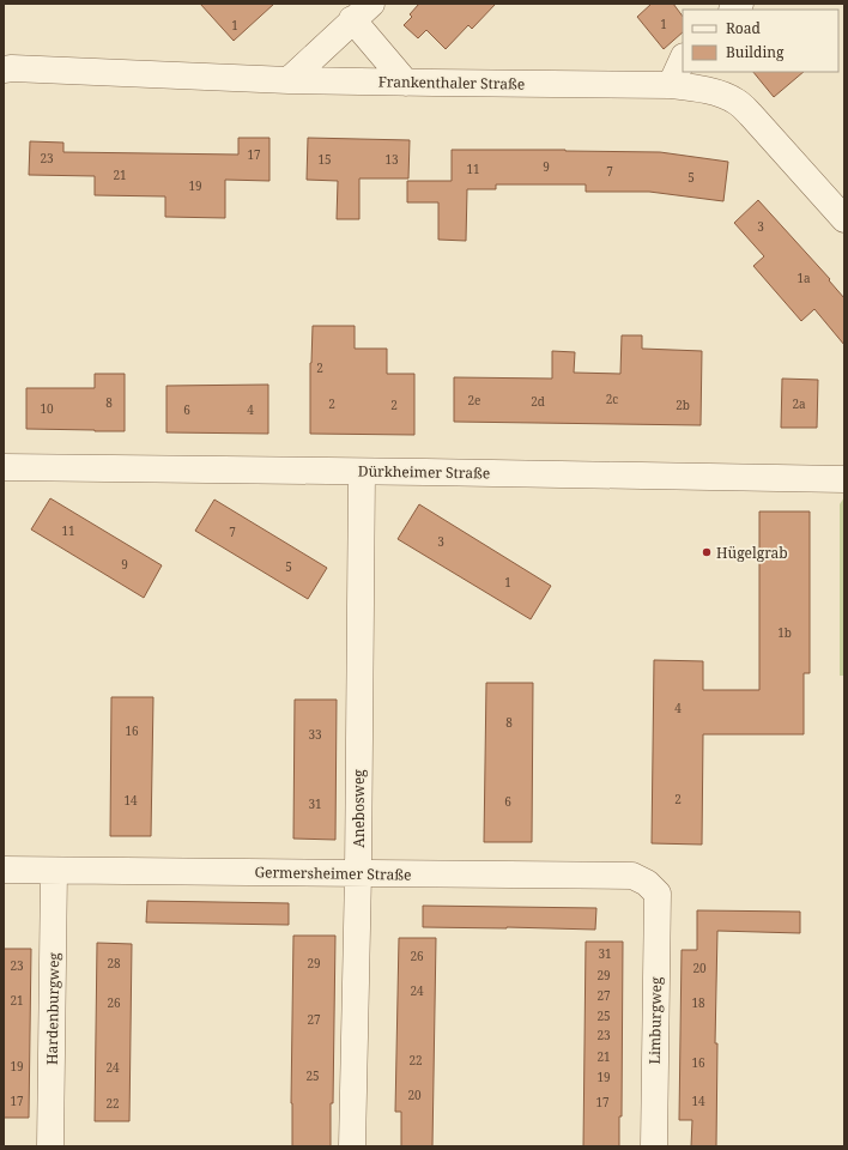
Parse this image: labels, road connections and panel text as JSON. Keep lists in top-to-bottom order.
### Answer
{
  "streets": {
    "street": [
      "Frankenthaler Straße",
      "Dürkheimer Straße",
      "Anebosweg",
      "Germersheimer Straße",
      "Hardenburgweg",
      "Limburgweg"
    ]
  },
  "crossings": [
    ["Dürkheimer Straße", "Anebosweg"],
    ["Anebosweg", "Germersheimer Straße"],
    ["Germersheimer Straße", "Hardenburgweg"],
    ["Germersheimer Straße", "Limburgweg"]
  ],
  "places": ["Hügelgrab"],
  "house_numbers": [
    "1",
    "1",
    "17",
    "23",
    "15",
    "13",
    "9",
    "11",
    "7",
    "21",
    "5",
    "19",
    "3",
    "1a",
    "2",
    "2c",
    "2e",
    "2d",
    "8",
    "2",
    "2a",
    "2",
    "2b",
    "10",
    "6",
    "4",
    "11",
    "7",
    "3",
    "9",
    "5",
    "1",
    "1b",
    "4",
    "8",
    "16",
    "33",
    "2",
    "14",
    "6",
    "31",
    "31",
    "26",
    "28",
    "29",
    "23",
    "20",
    "29",
    "24",
    "27",
    "21",
    "26",
    "18",
    "25",
    "27",
    "23",
    "21",
    "22",
    "16",
    "19",
    "24",
    "25",
    "19",
    "20",
    "17",
    "14",
    "17",
    "22"
  ],
  "legend": ["Road", "Building"]
}
